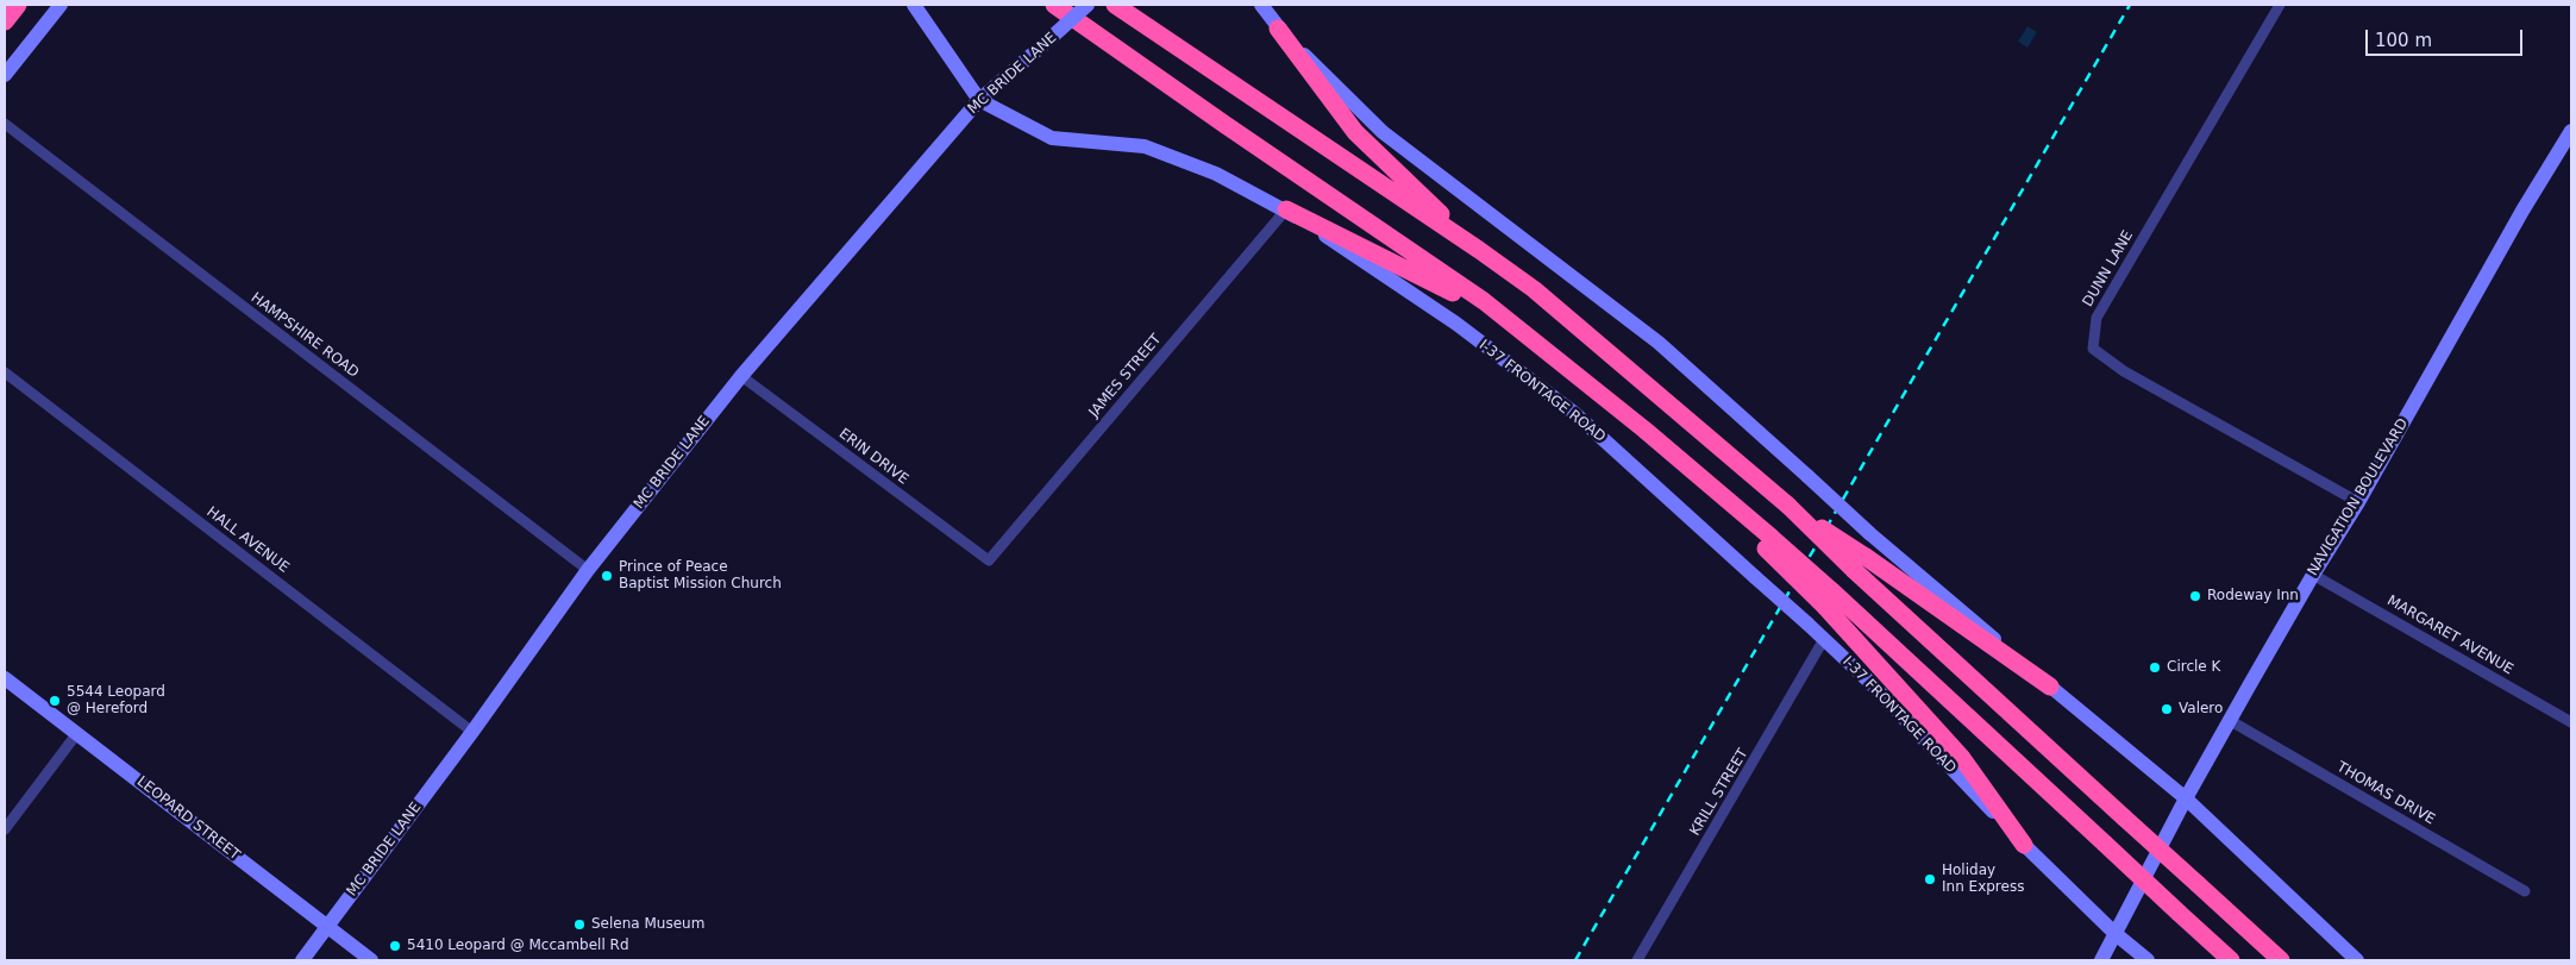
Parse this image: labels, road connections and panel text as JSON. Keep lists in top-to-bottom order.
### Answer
{
  "streets": {
    "main road": [
      "MC BRIDE LANE",
      "I-37 FRONTAGE ROAD",
      "NAVIGATION BOULEVARD",
      "LEOPARD STREET"
    ],
    "street": [
      "DUNN LANE",
      "HAMPSHIRE ROAD",
      "JAMES STREET",
      "ERIN DRIVE",
      "HALL AVENUE",
      "MARGARET AVENUE",
      "KRILL STREET",
      "THOMAS DRIVE"
    ]
  },
  "crossings": [
    ["MC BRIDE LANE", "HAMPSHIRE ROAD"],
    ["MC BRIDE LANE", "I-37 FRONTAGE ROAD"],
    ["MC BRIDE LANE", "ERIN DRIVE"],
    ["MC BRIDE LANE", "HALL AVENUE"],
    ["MC BRIDE LANE", "LEOPARD STREET"],
    ["DUNN LANE", "NAVIGATION BOULEVARD"],
    ["JAMES STREET", "I-37 FRONTAGE ROAD"],
    ["JAMES STREET", "ERIN DRIVE"],
    ["I-37 FRONTAGE ROAD", "NAVIGATION BOULEVARD"],
    ["I-37 FRONTAGE ROAD", "KRILL STREET"],
    ["NAVIGATION BOULEVARD", "MARGARET AVENUE"],
    ["NAVIGATION BOULEVARD", "THOMAS DRIVE"]
  ],
  "places": [
    "Prince of Peace Baptist Mission Church",
    "Rodeway Inn",
    "Circle K",
    "5544 Leopard @ Hereford",
    "Valero",
    "Holiday Inn Express",
    "Selena Museum",
    "5410 Leopard @ Mccambell Rd"
  ],
  "scale_bar": "100 m"
}
